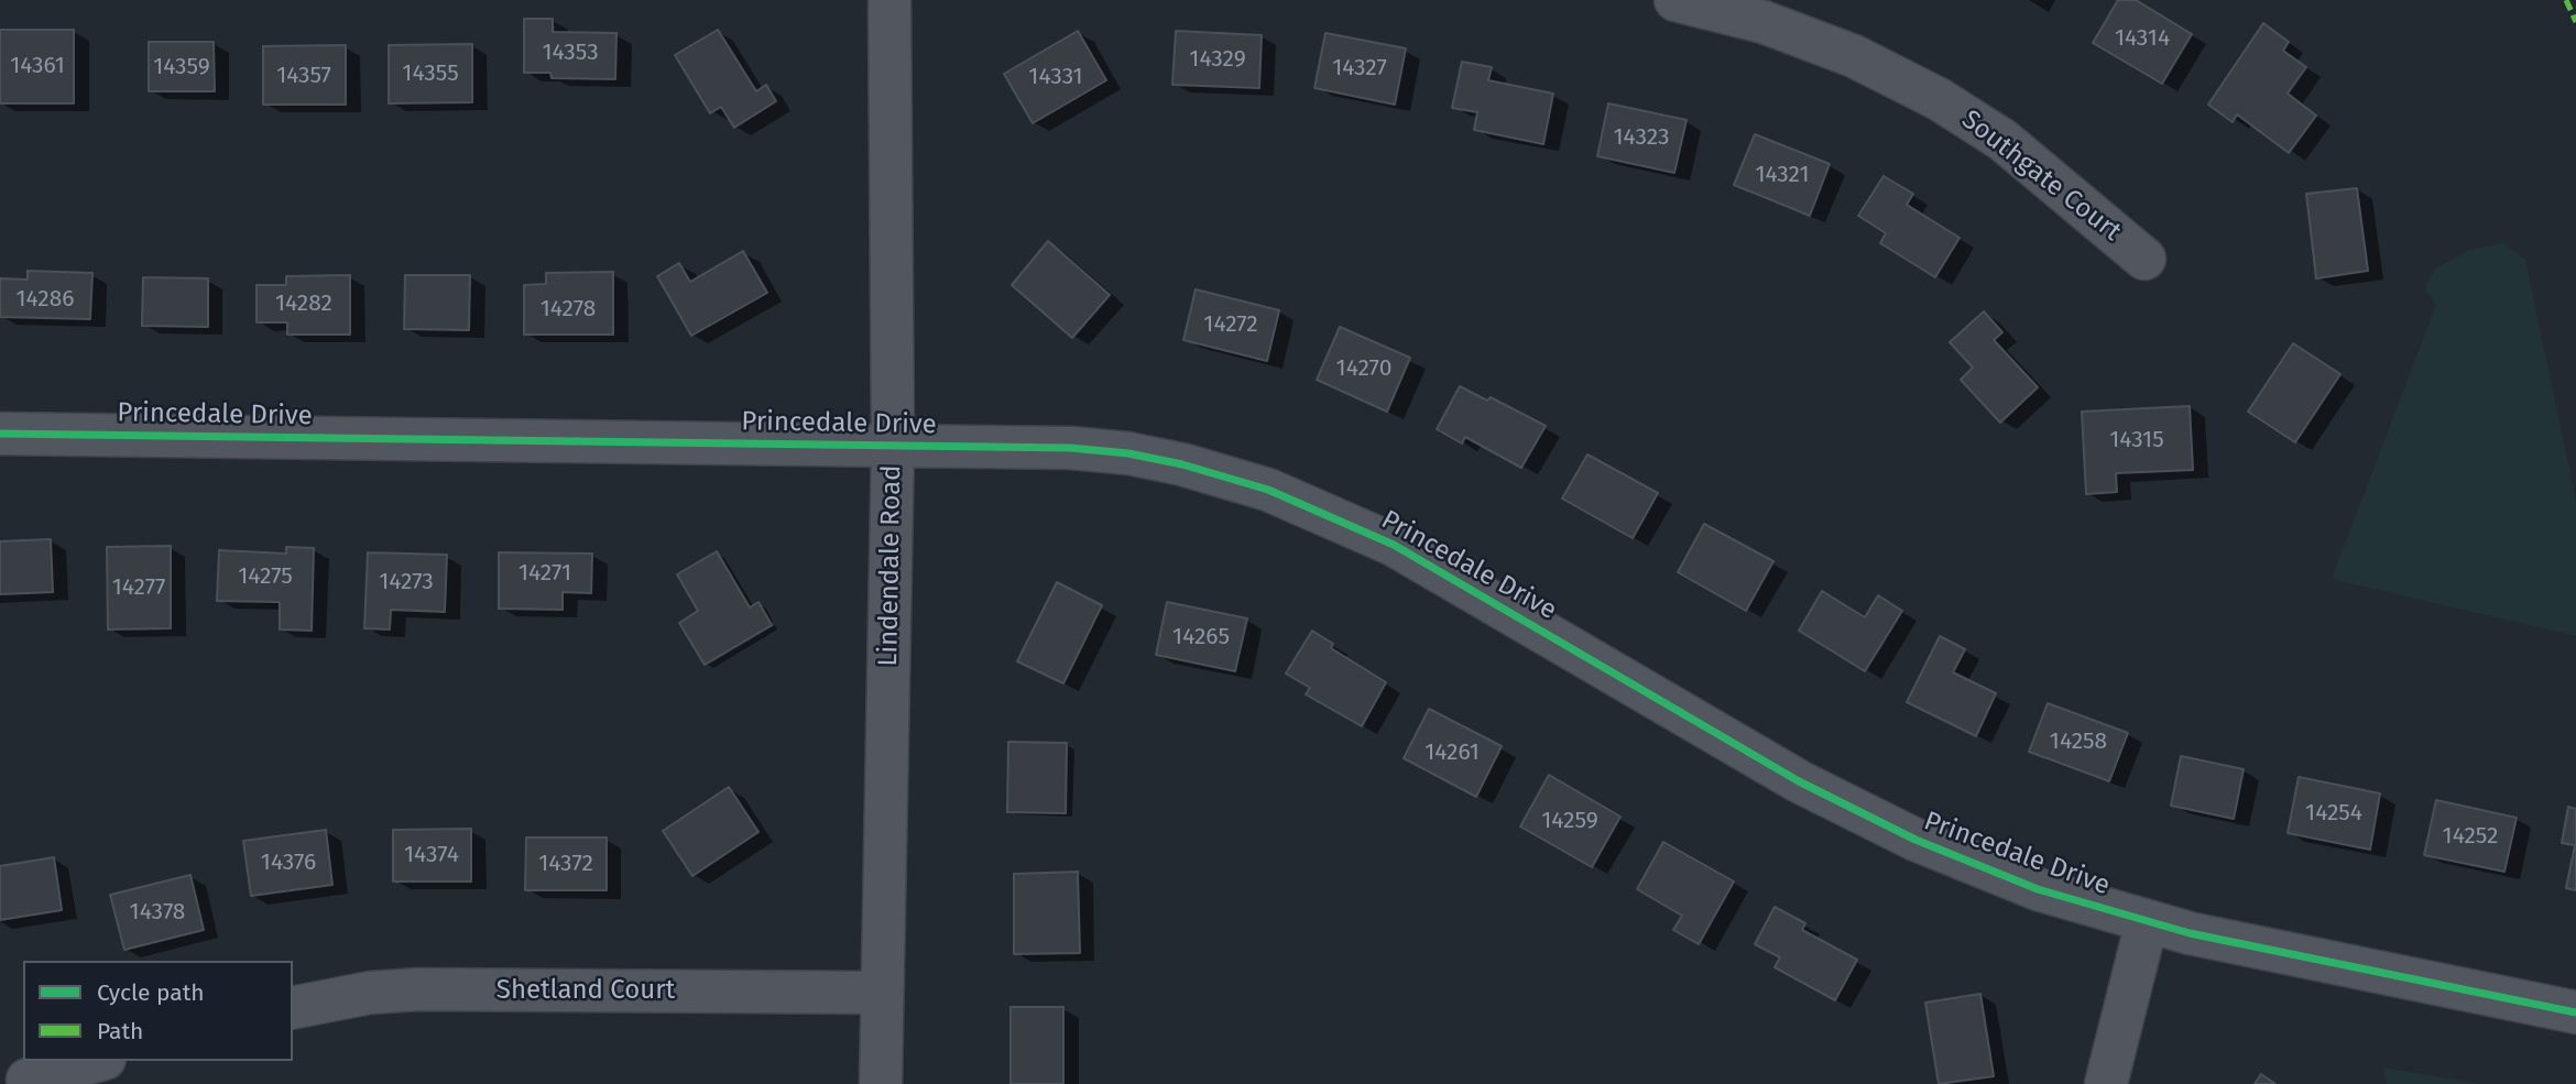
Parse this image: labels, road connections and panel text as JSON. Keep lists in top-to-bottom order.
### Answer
{
  "streets": {
    "street": [
      "Southgate Court",
      "Princedale Drive",
      "Lindendale Road",
      "Shetland Court"
    ]
  },
  "crossings": [
    ["Princedale Drive", "Lindendale Road"],
    ["Lindendale Road", "Shetland Court"]
  ],
  "house_numbers": [
    "14314",
    "14353",
    "14329",
    "14361",
    "14359",
    "14327",
    "14355",
    "14357",
    "14331",
    "14323",
    "14321",
    "14286",
    "14282",
    "14278",
    "14272",
    "14270",
    "14315",
    "14271",
    "14275",
    "14273",
    "14277",
    "14265",
    "14258",
    "14261",
    "14254",
    "14259",
    "14252",
    "14374",
    "14376",
    "14372",
    "14378"
  ],
  "legend": ["Cycle path", "Path"]
}
